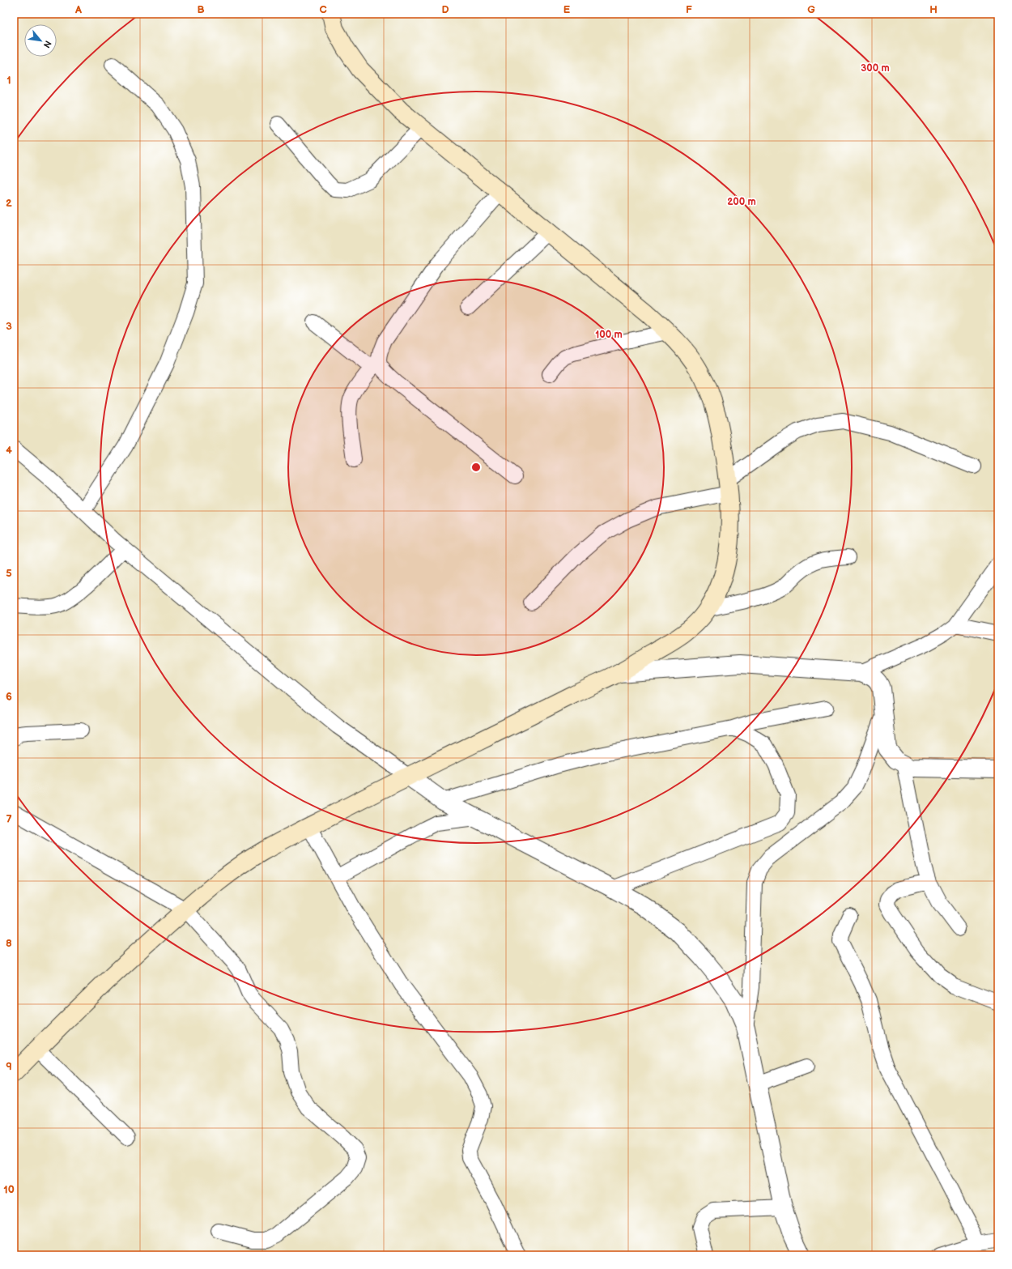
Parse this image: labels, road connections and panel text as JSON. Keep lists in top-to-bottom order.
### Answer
{
  "north": "bottom right",
  "grid": {
    "columns": [
      "A",
      "B",
      "C",
      "D",
      "E",
      "F",
      "G",
      "H"
    ],
    "rows": [
      "1",
      "2",
      "3",
      "4",
      "5",
      "6",
      "7",
      "8",
      "9",
      "10"
    ]
  },
  "rings": ["300 m", "200 m", "100 m"]
}
